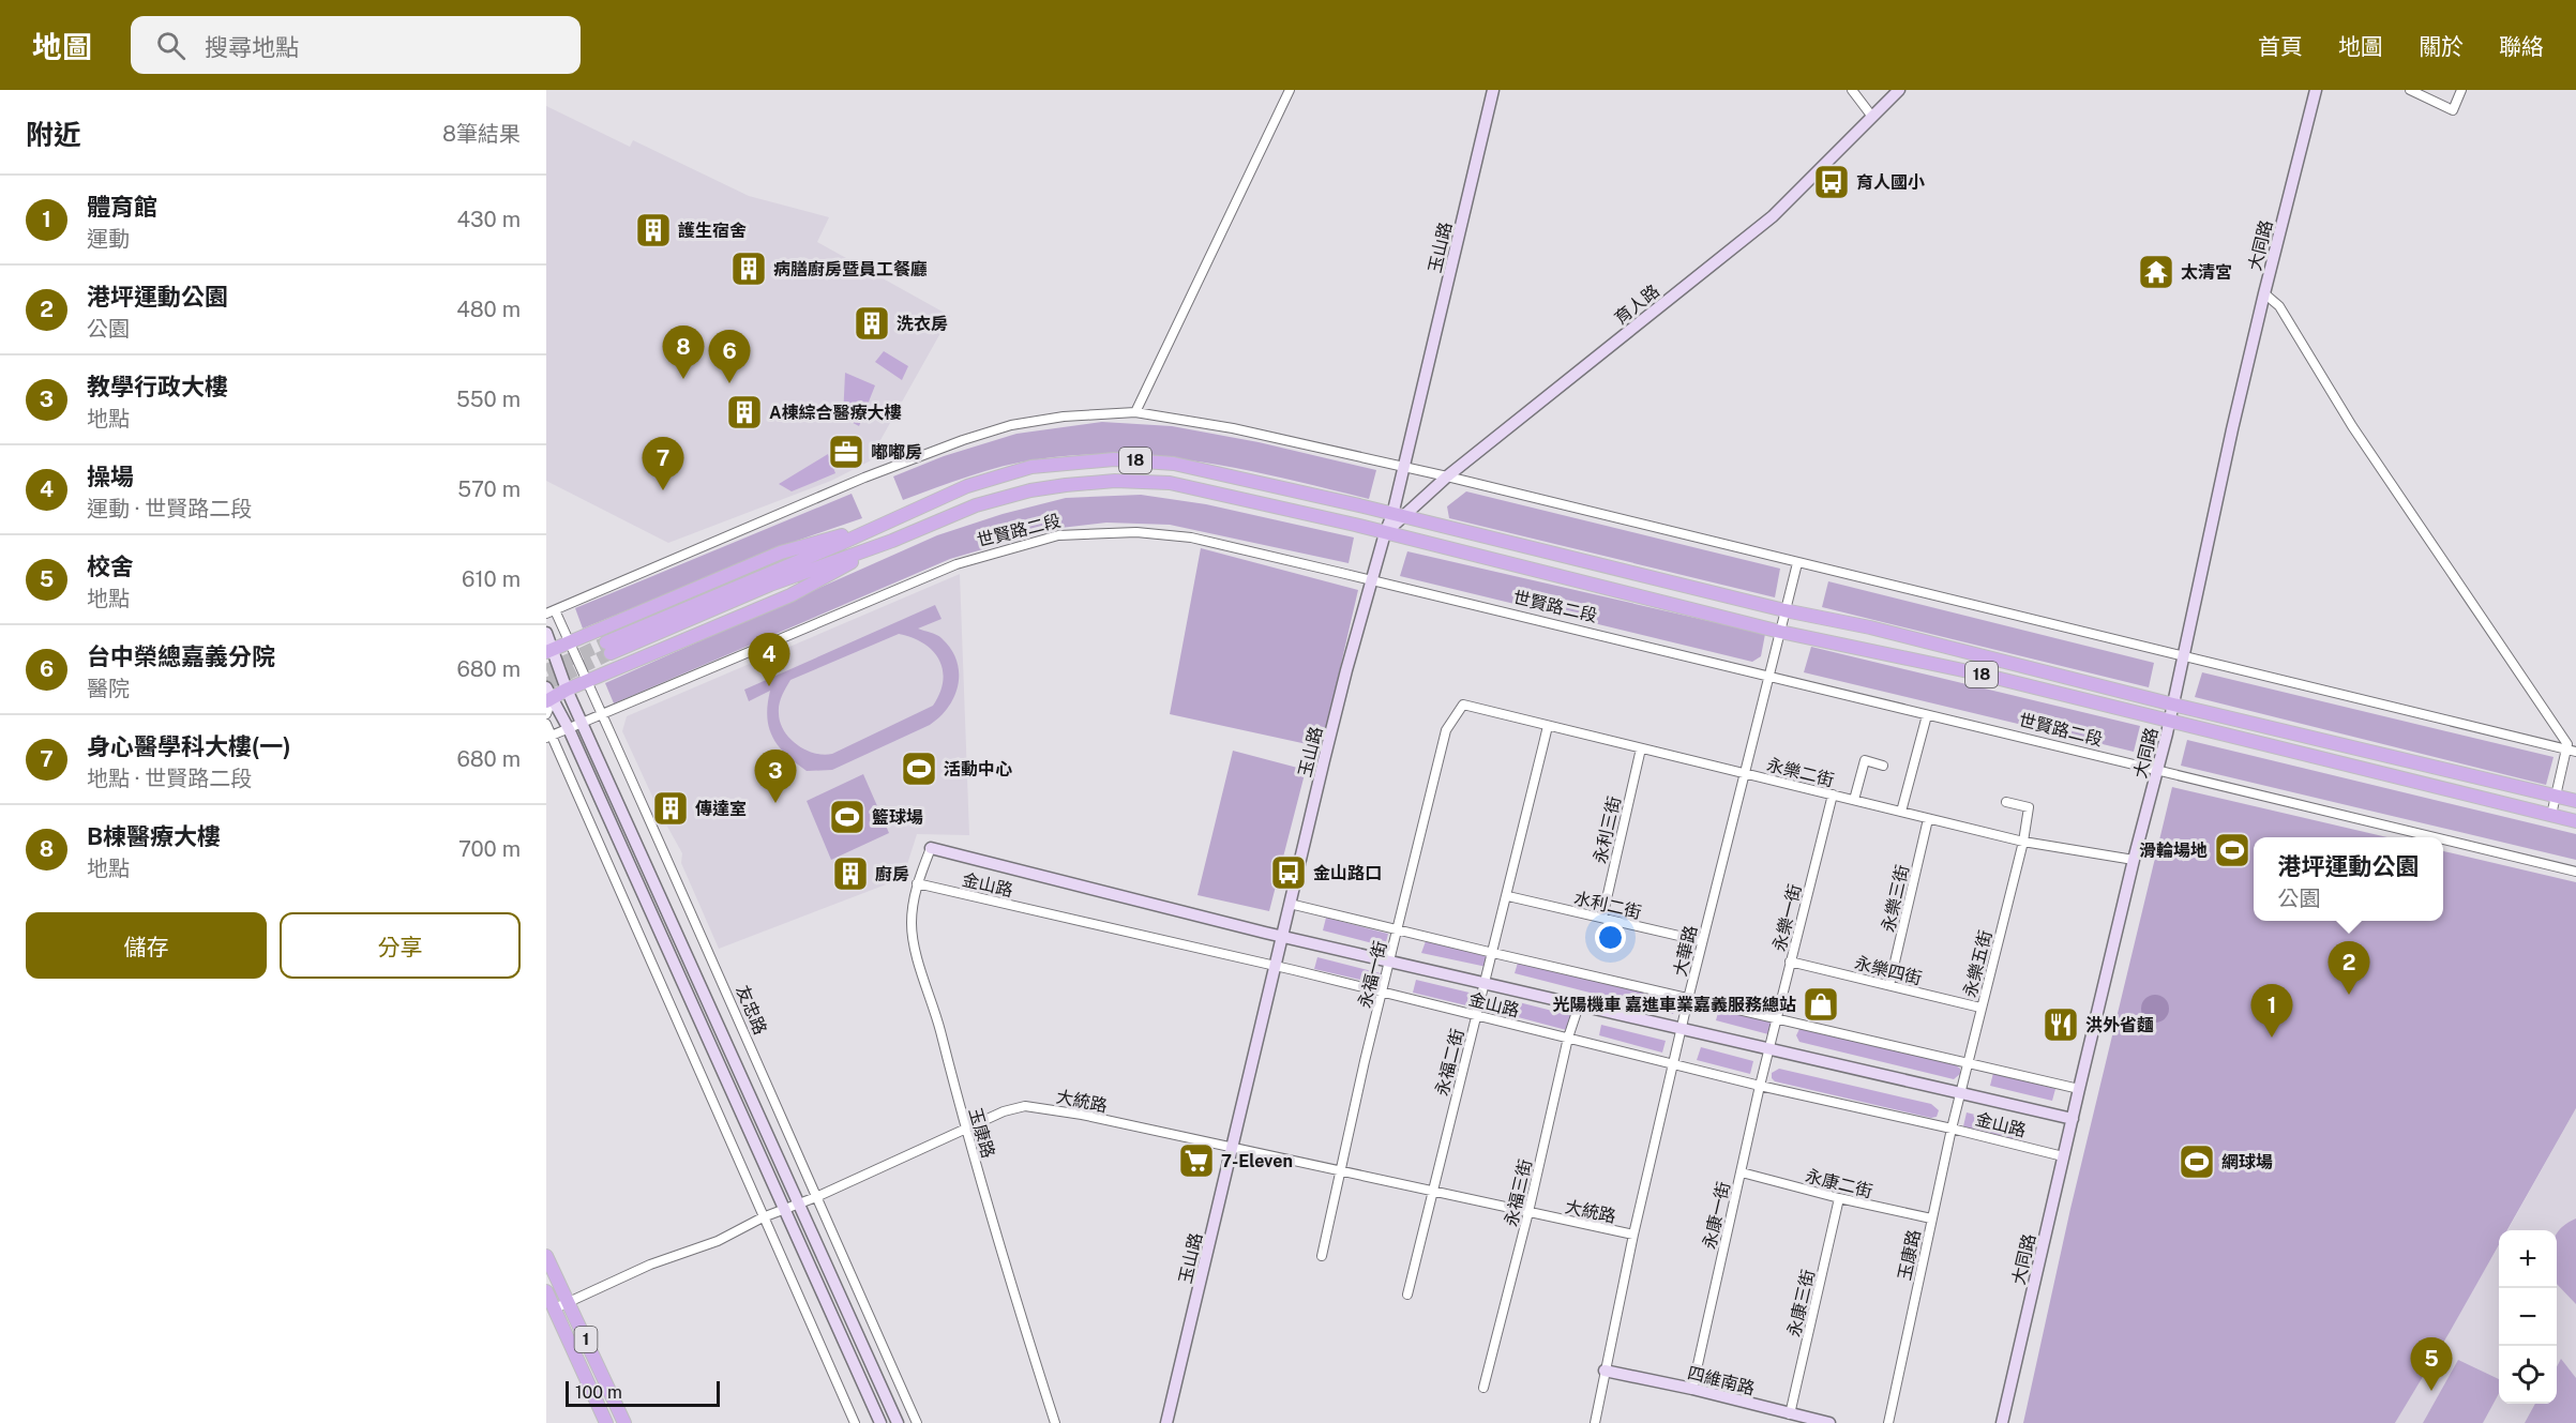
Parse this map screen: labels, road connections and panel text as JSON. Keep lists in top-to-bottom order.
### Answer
{
  "streets": {
    "main road": ["18", "世賢路二段", "1"],
    "street": [
      "大同路",
      "玉山路",
      "育人路",
      "永樂二街",
      "永利三街",
      "金山路",
      "永樂三街",
      "水利二街",
      "永樂一街",
      "大華路",
      "永樂五街",
      "永樂四街",
      "永福一街",
      "友忠路",
      "永福二街",
      "大統路",
      "玉康路",
      "永康二街",
      "永福三街",
      "永康一街",
      "永康三街",
      "四維南路"
    ]
  },
  "crossings": [
    ["大同路", "世賢路二段"],
    ["大同路", "永樂二街"],
    ["大同路", "金山路"],
    ["玉山路", "育人路"],
    ["玉山路", "世賢路二段"],
    ["玉山路", "金山路"],
    ["玉山路", "大統路"],
    ["育人路", "世賢路二段"],
    ["世賢路二段", "大華路"],
    ["世賢路二段", "友忠路"],
    ["永樂二街", "永利三街"],
    ["永樂二街", "永樂三街"],
    ["永樂二街", "永樂一街"],
    ["永樂二街", "大華路"],
    ["永樂二街", "永樂五街"],
    ["永樂二街", "永福一街"],
    ["永樂二街", "永福二街"],
    ["永利三街", "水利二街"],
    ["金山路", "永樂一街"],
    ["金山路", "大華路"],
    ["金山路", "永樂五街"],
    ["金山路", "永福一街"],
    ["金山路", "永福二街"],
    ["金山路", "玉康路"],
    ["金山路", "永福三街"],
    ["金山路", "永康一街"],
    ["永樂三街", "永樂四街"],
    ["水利二街", "大華路"],
    ["水利二街", "永福二街"],
    ["永樂一街", "永樂四街"],
    ["永樂一街", "永康一街"],
    ["大華路", "大統路"],
    ["大華路", "四維南路"],
    ["永樂五街", "永樂四街"],
    ["永樂五街", "玉康路"],
    ["永福一街", "大統路"],
    ["友忠路", "大統路"],
    ["永福二街", "大統路"],
    ["大統路", "玉康路"],
    ["大統路", "永福三街"],
    ["大統路", "1"],
    ["玉康路", "永康二街"],
    ["永康二街", "永康一街"],
    ["永康二街", "永康三街"],
    ["永康一街", "四維南路"],
    ["永康三街", "四維南路"]
  ],
  "places": {
    "bus stop": ["育人國小", "金山路口"],
    "building": [
      "護生宿舍",
      "病膳廚房暨員工餐廳",
      "洗衣房",
      "A棟綜合醫療大樓",
      "傳達室",
      "廚房"
    ],
    "temple": ["太清宮"],
    "office": ["嘟嘟房"],
    "sports": [
      "活動中心",
      "籃球場",
      "滑輪場地",
      "網球場"
    ],
    "shop": ["光陽機車 嘉進車業嘉義服務總站"],
    "restaurant": ["洪外省麵"],
    "supermarket": ["7-Eleven"]
  },
  "scale_bar": "100 m",
  "page": {
    "header": "地圖",
    "search": "搜尋地點",
    "nav": [
      "首頁",
      "地圖",
      "關於",
      "聯絡"
    ],
    "heading": ["附近", "8筆結果"],
    "list": [
      {
        "mark": "1",
        "name": "體育館",
        "note": "運動",
        "value": "430 m"
      },
      {
        "mark": "2",
        "name": "港坪運動公園",
        "note": "公園",
        "value": "480 m"
      },
      {
        "mark": "3",
        "name": "教學行政大樓",
        "note": "地點",
        "value": "550 m"
      },
      {
        "mark": "4",
        "name": "操場",
        "note": "運動 · 世賢路二段",
        "value": "570 m"
      },
      {
        "mark": "5",
        "name": "校舍",
        "note": "地點",
        "value": "610 m"
      },
      {
        "mark": "6",
        "name": "台中榮總嘉義分院",
        "note": "醫院",
        "value": "680 m"
      },
      {
        "mark": "7",
        "name": "身心醫學科大樓(一)",
        "note": "地點 · 世賢路二段",
        "value": "680 m"
      },
      {
        "mark": "8",
        "name": "B棟醫療大樓",
        "note": "地點",
        "value": "700 m"
      }
    ],
    "pins": [
      "8",
      "6",
      "7",
      "4",
      "3",
      "2",
      "1",
      "5"
    ],
    "popup": ["港坪運動公園", "公園"],
    "buttons": ["儲存", "分享"],
    "map_buttons": ["+", "−"],
    "scale": "100 m"
  }
}
